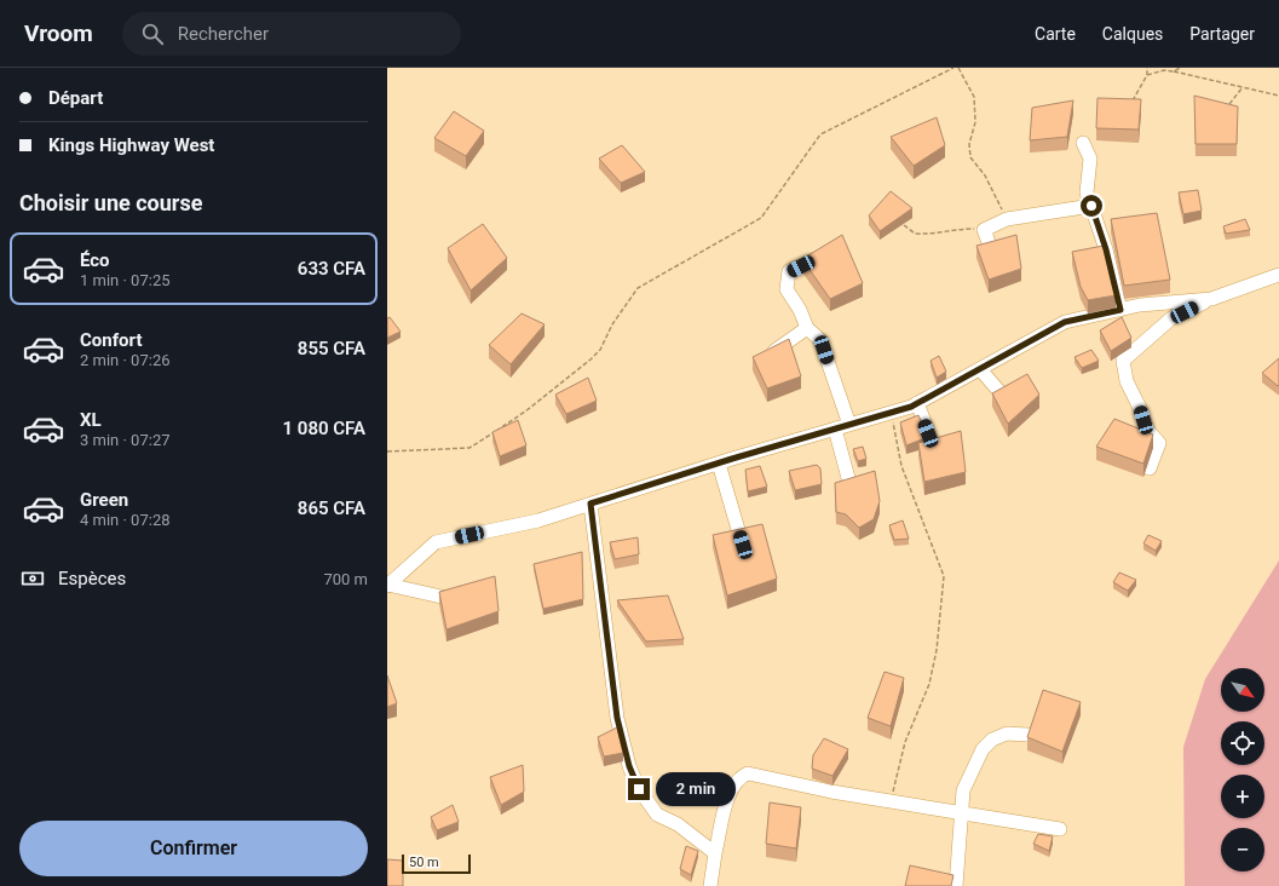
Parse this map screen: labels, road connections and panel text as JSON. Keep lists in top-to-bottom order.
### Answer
{
  "scale_bar": "50 m",
  "north": "bottom right",
  "page": {
    "header": "Vroom",
    "search": "Rechercher",
    "nav": ["Carte", "Calques", "Partager"],
    "banner": ["Départ", "Kings Highway West"],
    "heading": "Choisir une course",
    "list": [
      {
        "name": "Éco",
        "note": "1 min · 07:25",
        "value": "633 CFA"
      },
      {
        "name": "Confort",
        "note": "2 min · 07:26",
        "value": "855 CFA"
      },
      {
        "name": "XL",
        "note": "3 min · 07:27",
        "value": "1 080 CFA"
      },
      {
        "name": "Green",
        "note": "4 min · 07:28",
        "value": "865 CFA"
      }
    ],
    "pay": ["Espèces", "700 m"],
    "map_buttons": ["+", "−"],
    "bubble": "2 min",
    "buttons": "Confirmer",
    "scale": "50 m"
  }
}
